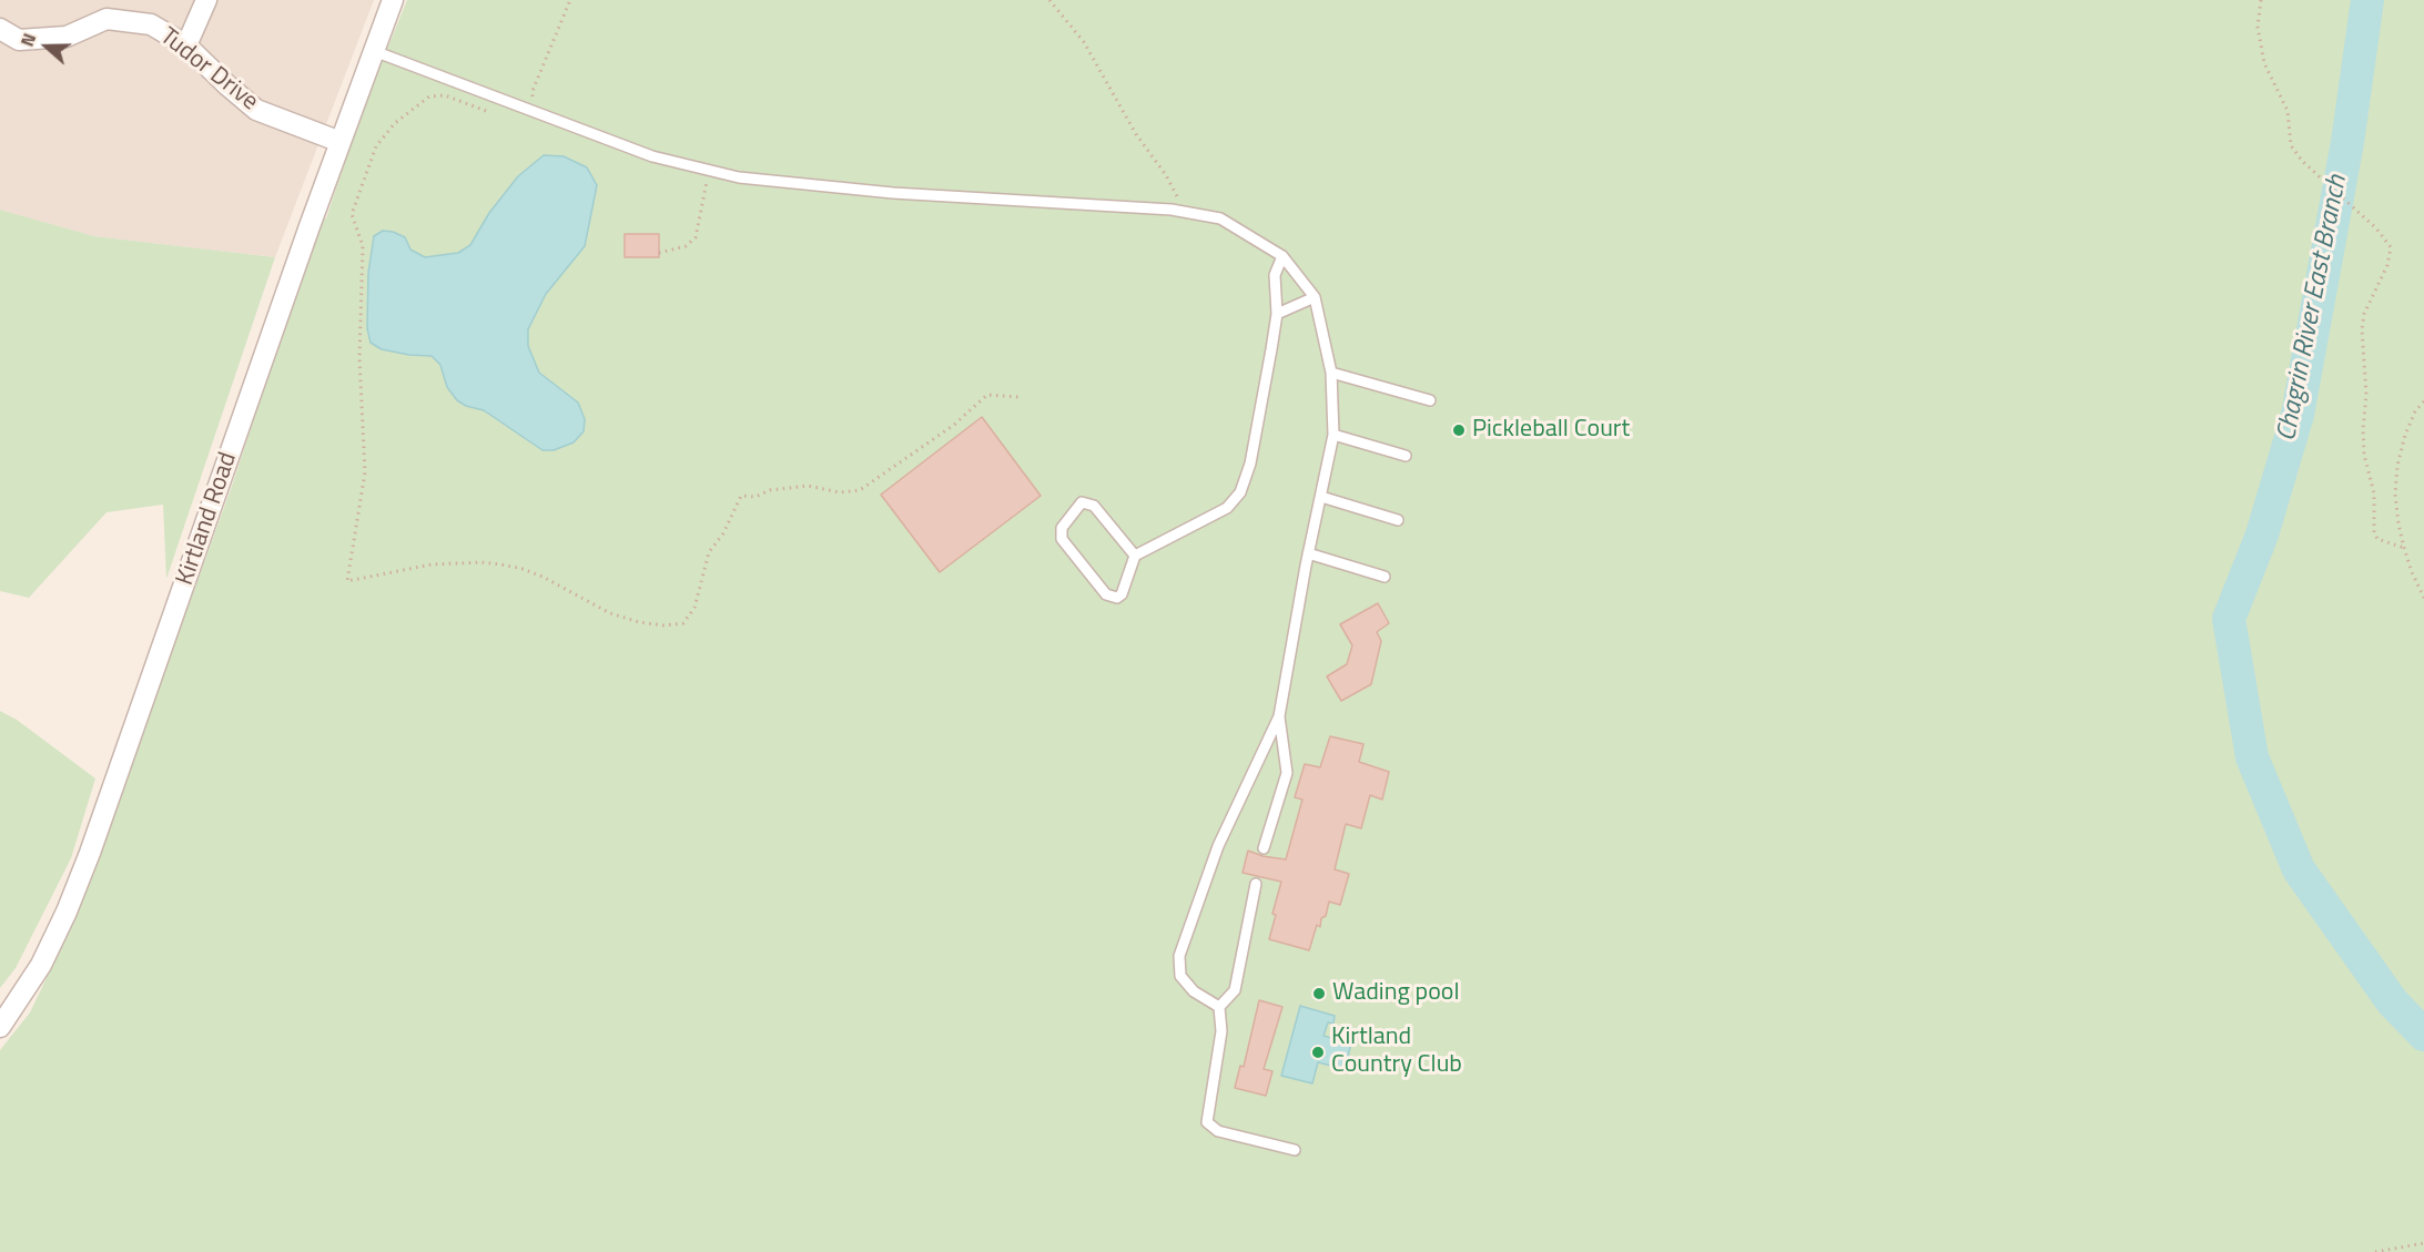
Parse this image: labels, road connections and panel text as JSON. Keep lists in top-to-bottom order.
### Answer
{
  "streets": {
    "street": ["Tudor Drive", "Kirtland Road"]
  },
  "crossings": [
    ["Tudor Drive", "Kirtland Road"]
  ],
  "water": ["Chagrin River East Branch"],
  "places": ["Pickleball Court", "Wading pool", "Kirtland Country Club"],
  "north": "left"
}
